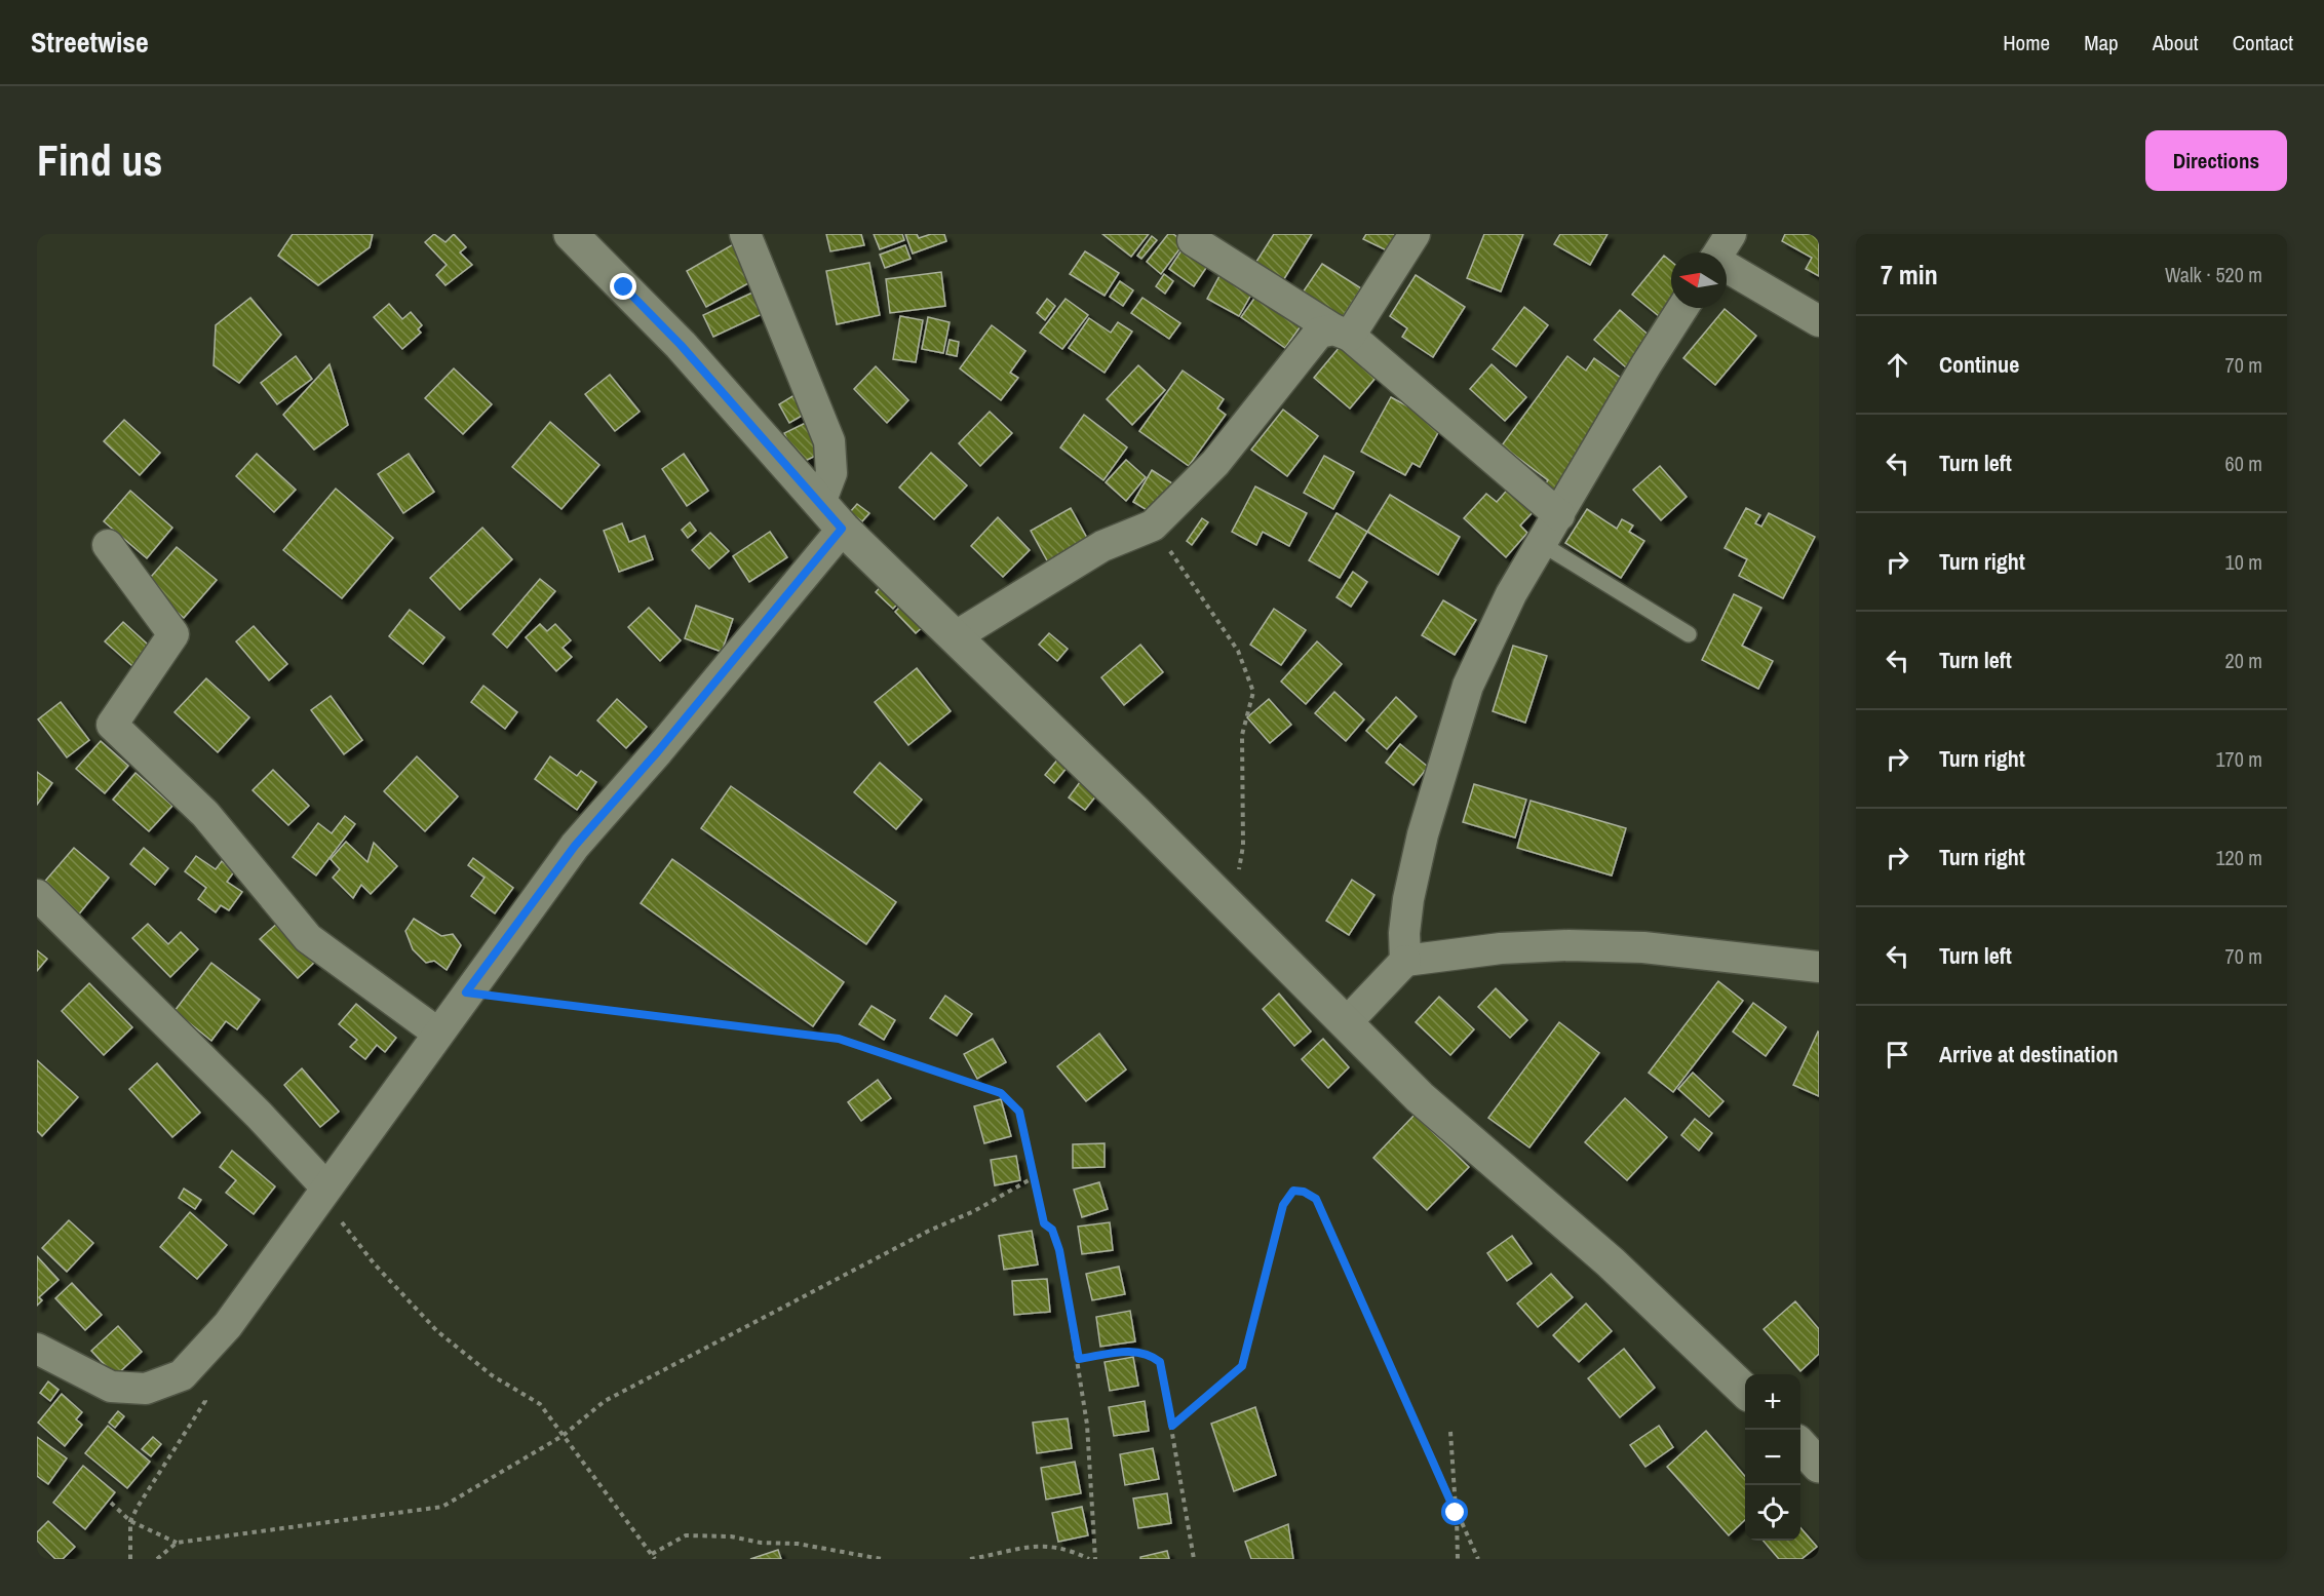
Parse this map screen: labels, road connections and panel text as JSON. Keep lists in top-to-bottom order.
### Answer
{
  "north": "left",
  "page": {
    "header": "Streetwise",
    "nav": [
      "Home",
      "Map",
      "About",
      "Contact"
    ],
    "buttons": "Directions",
    "title": "Find us",
    "heading": ["7 min", "Walk · 520 m"],
    "list": [
      ["Continue", "70 m"],
      ["Turn left", "60 m"],
      ["Turn right", "10 m"],
      ["Turn left", "20 m"],
      ["Turn right", "170 m"],
      ["Turn right", "120 m"],
      ["Turn left", "70 m"],
      "Arrive at destination"
    ],
    "map_buttons": ["+", "−"]
  }
}
